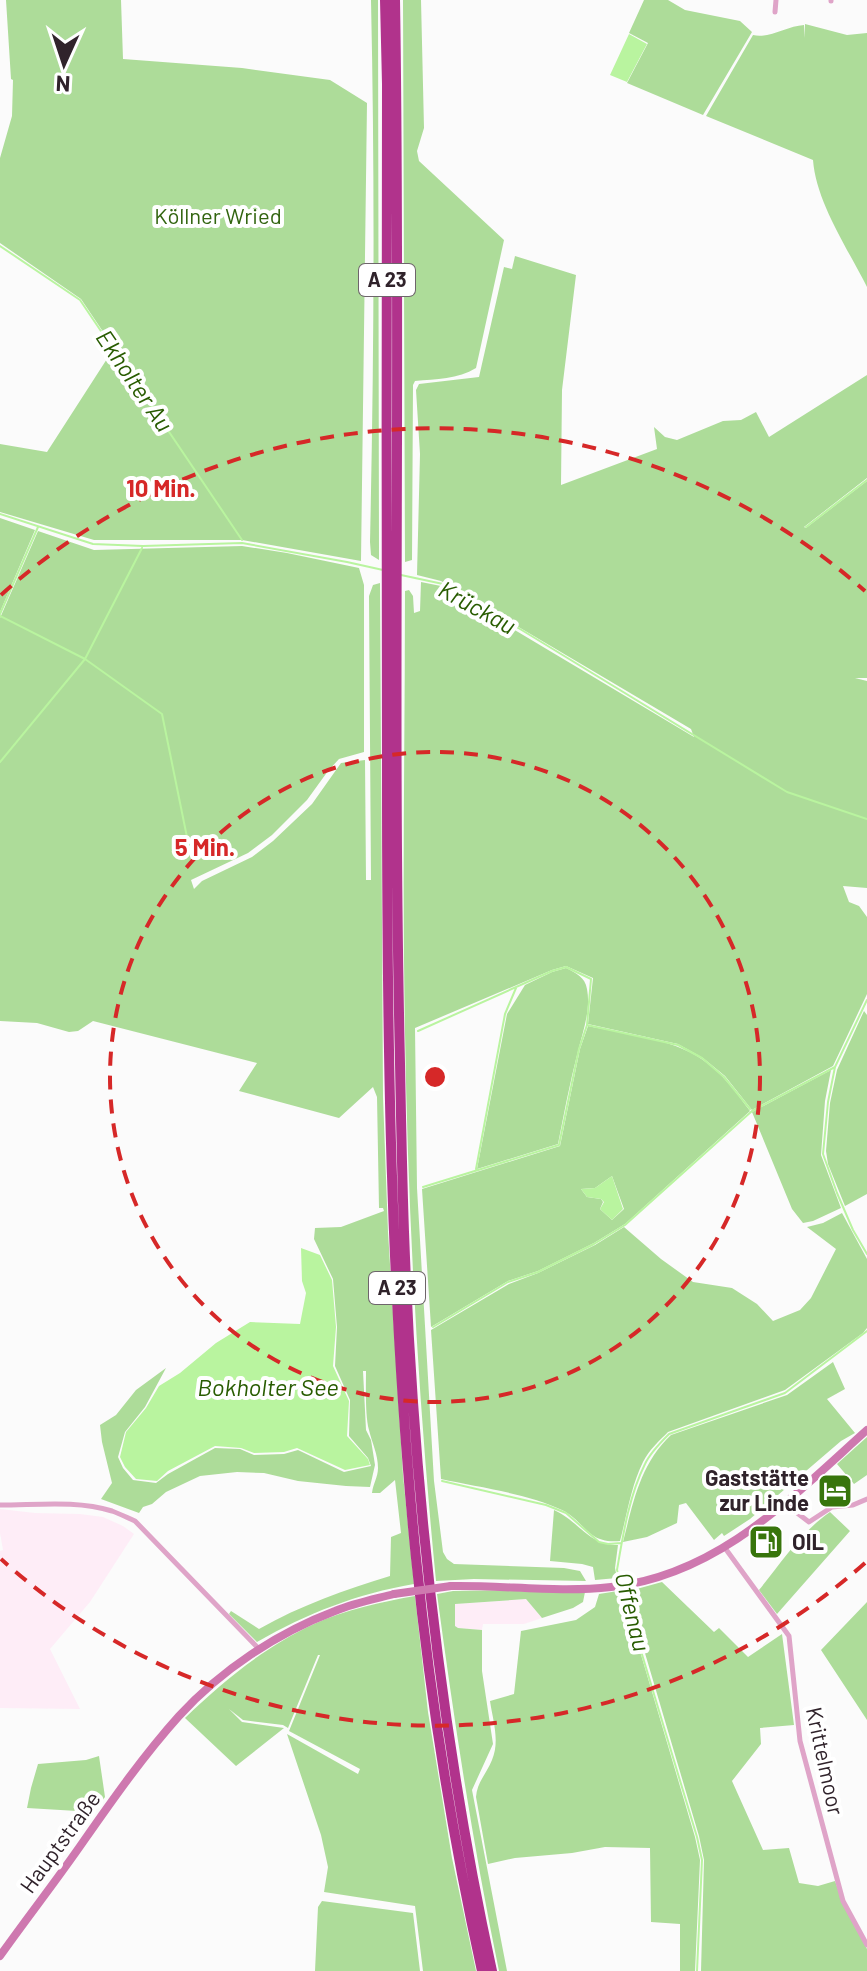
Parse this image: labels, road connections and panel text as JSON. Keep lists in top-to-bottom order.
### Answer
{
  "streets": {
    "highway": ["A 23"],
    "main road": ["Hauptstraße"],
    "street": ["Krittelmoor"]
  },
  "crossings": [
    ["Krittelmoor", "Hauptstraße"]
  ],
  "water": [
    "Ekholter Au",
    "Krückau",
    "Bokholter See",
    "Offenau"
  ],
  "parks": ["Köllner Wried"],
  "places": {
    "hotel": ["Gaststätte zur Linde"],
    "fuel station": ["OIL"]
  },
  "north": "bottom",
  "rings": ["10 Min.", "5 Min."]
}
